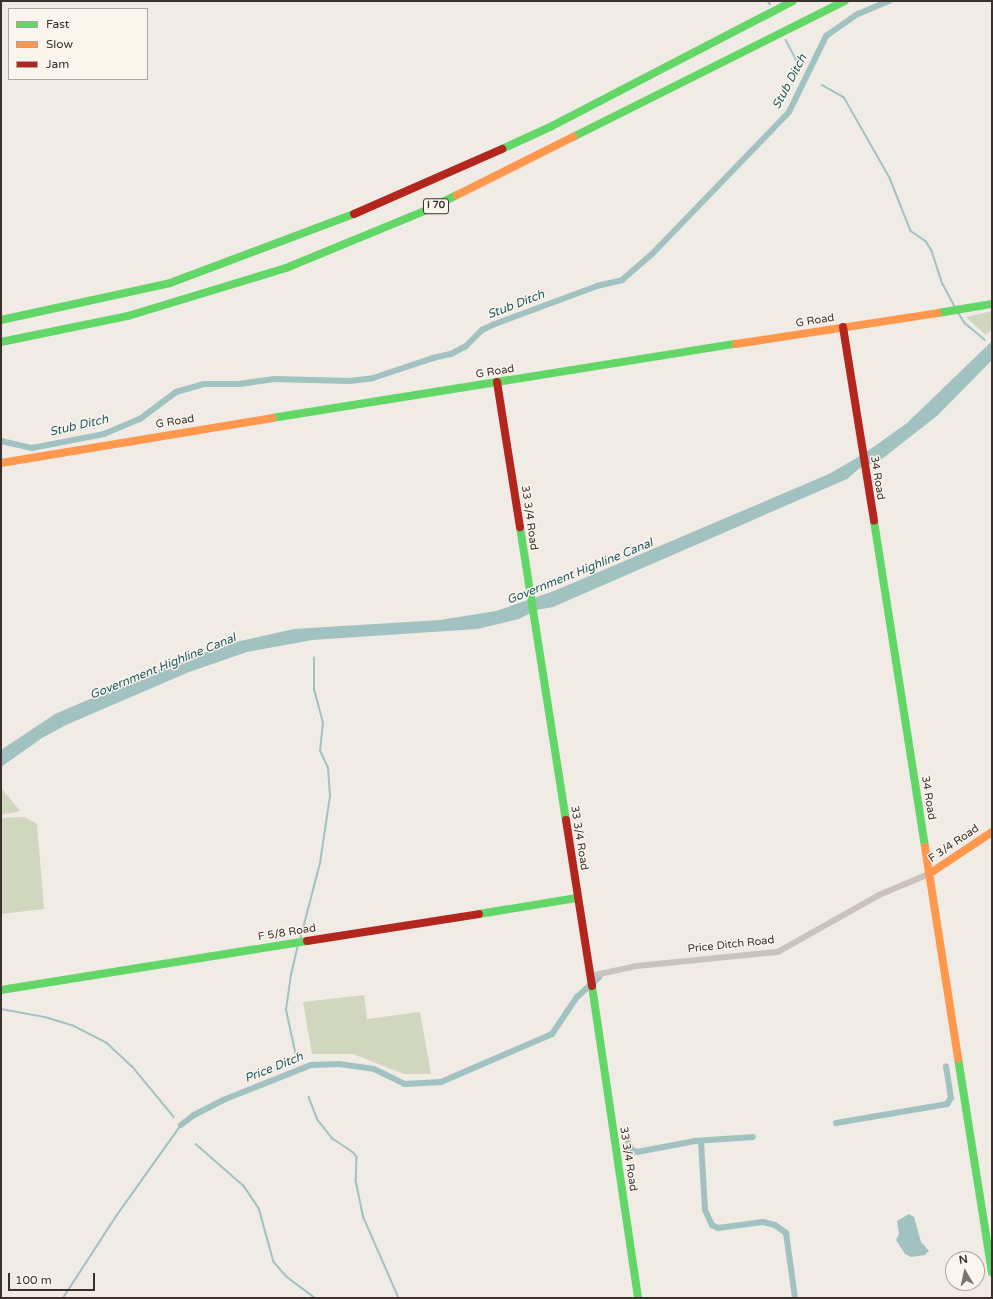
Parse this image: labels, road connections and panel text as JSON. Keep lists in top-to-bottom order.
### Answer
{
  "streets": {
    "main road": [
      "I 70",
      "G Road",
      "34 Road",
      "33 3/4 Road",
      "F 3/4 Road",
      "F 5/8 Road"
    ],
    "street": ["Price Ditch Road"]
  },
  "crossings": [
    ["G Road", "34 Road"],
    ["G Road", "33 3/4 Road"],
    ["34 Road", "F 3/4 Road"],
    ["34 Road", "Price Ditch Road"],
    ["33 3/4 Road", "F 5/8 Road"],
    ["33 3/4 Road", "Price Ditch Road"],
    ["F 3/4 Road", "Price Ditch Road"]
  ],
  "water": ["Stub Ditch", "Government Highline Canal", "Price Ditch"],
  "legend": ["Fast", "Slow", "Jam"],
  "scale_bar": "100 m",
  "north": "top"
}
